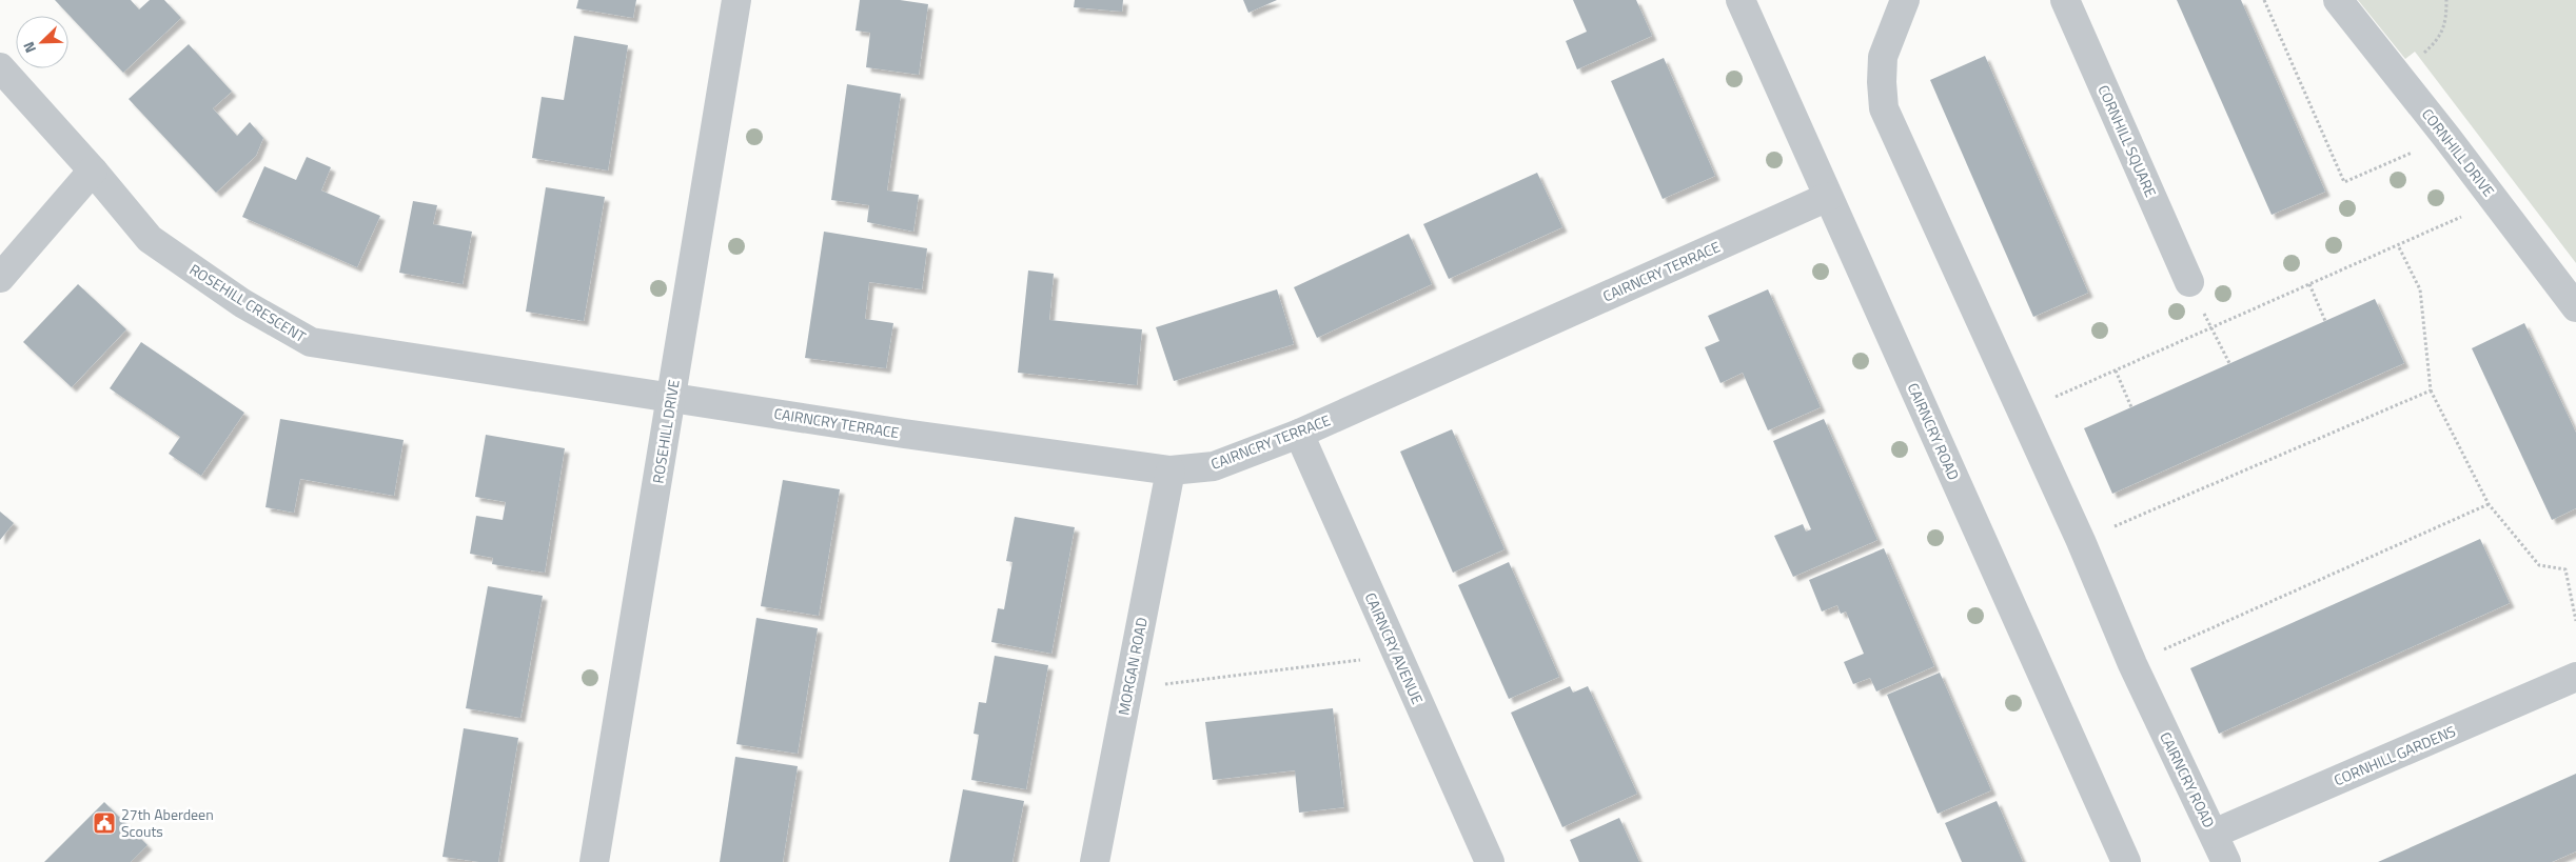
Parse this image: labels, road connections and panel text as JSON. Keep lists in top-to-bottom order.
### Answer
{
  "streets": {
    "street": [
      "CORNHILL SQUARE",
      "CORNHILL DRIVE",
      "CAIRNCRY TERRACE",
      "ROSEHILL CRESCENT",
      "ROSEHILL DRIVE",
      "CAIRNCRY ROAD",
      "CAIRNCRY AVENUE",
      "MORGAN ROAD",
      "CORNHILL GARDENS"
    ]
  },
  "crossings": [
    ["CAIRNCRY TERRACE", "ROSEHILL CRESCENT"],
    ["CAIRNCRY TERRACE", "ROSEHILL DRIVE"],
    ["CAIRNCRY TERRACE", "CAIRNCRY ROAD"],
    ["CAIRNCRY TERRACE", "CAIRNCRY AVENUE"],
    ["CAIRNCRY TERRACE", "MORGAN ROAD"],
    ["ROSEHILL CRESCENT", "ROSEHILL DRIVE"],
    ["CAIRNCRY ROAD", "CORNHILL GARDENS"]
  ],
  "places": {
    "public building": ["27th Aberdeen Scouts"]
  },
  "north": "bottom left"
}
